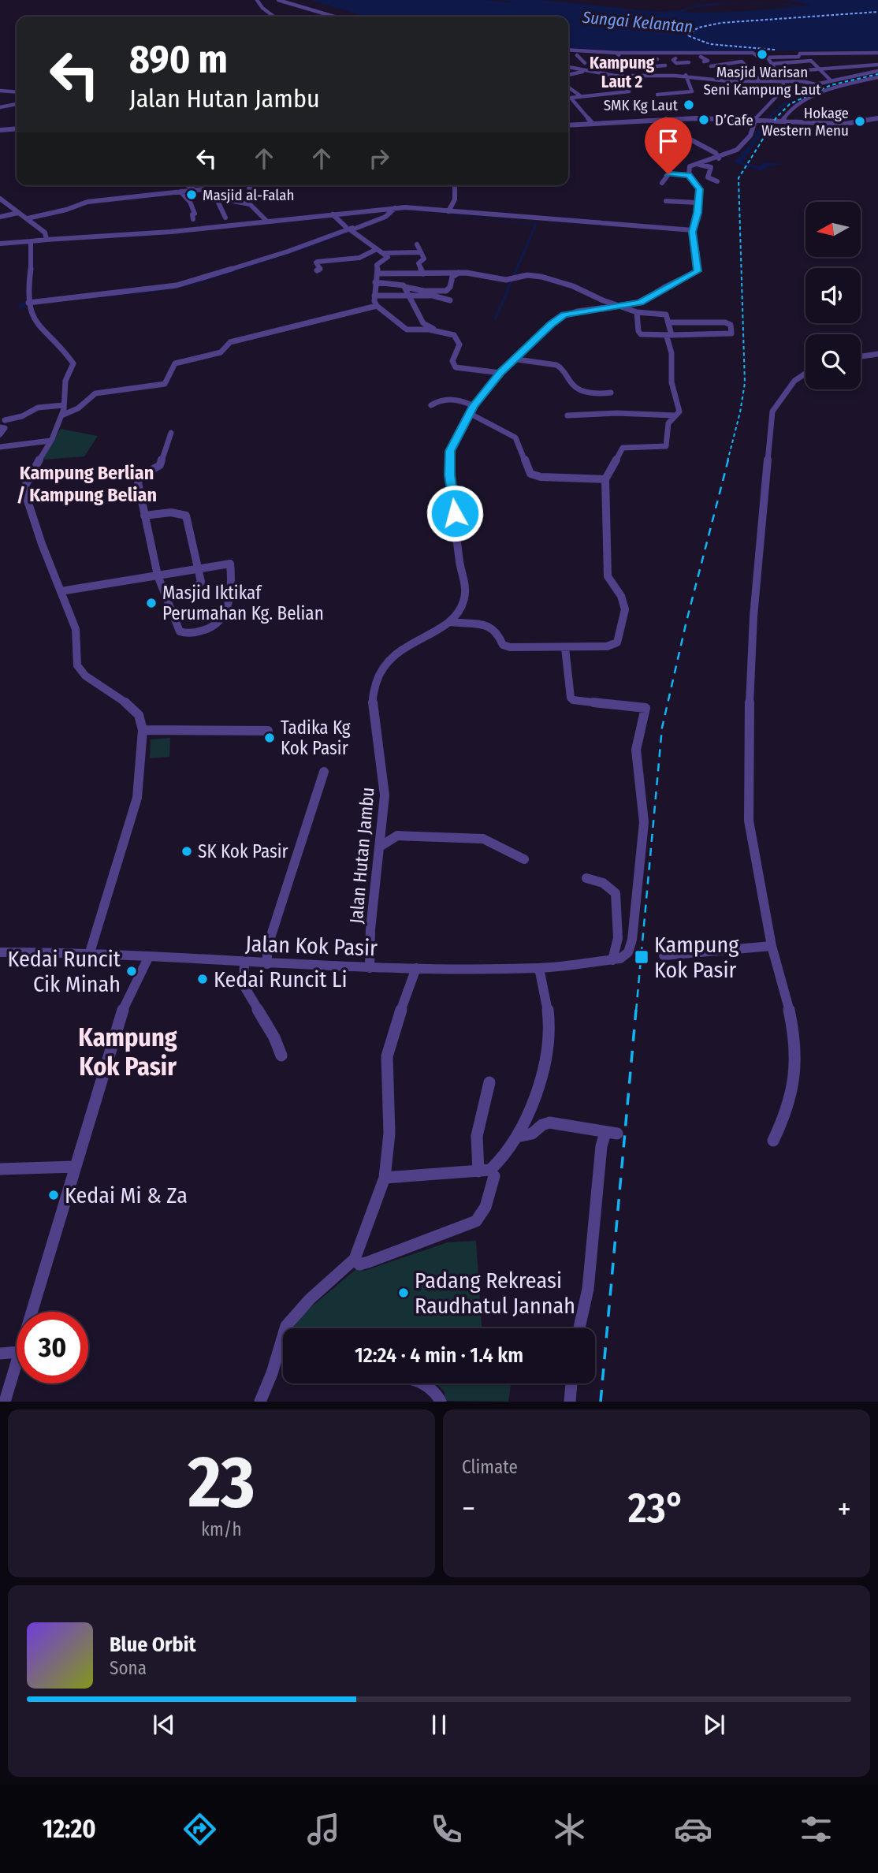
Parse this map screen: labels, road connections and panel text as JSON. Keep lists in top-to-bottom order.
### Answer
{
  "streets": {
    "street": ["Jalan Hutan Jambu", "Jalan Kok Pasir"]
  },
  "crossings": [
    ["Jalan Hutan Jambu", "Jalan Kok Pasir"]
  ],
  "districts": ["Kampung Laut 2", "Kampung Berlian / Kampung Belian", "Kampung Kok Pasir"],
  "water": ["Sungai Kelantan"],
  "places": {
    "other": [
      "Masjid Warisan Seni Kampung Laut",
      "SMK Kg Laut",
      "D’Cafe",
      "Hokage Western Menu",
      "Masjid al-Falah",
      "Masjid Iktikaf Perumahan Kg. Belian",
      "Tadika Kg Kok Pasir",
      "SK Kok Pasir",
      "Kedai Runcit Cik Minah",
      "Kedai Runcit Li",
      "Kedai Mi & Za",
      "Padang Rekreasi Raudhatul Jannah"
    ],
    "transit": ["Kampung Kok Pasir"]
  },
  "north": "left",
  "page": {
    "turn": ["890 m", "Jalan Hutan Jambu"],
    "limit": "30",
    "trip": "12:24 · 4 min · 1.4 km",
    "tile": [
      ["23", "km/h"],
      "Climate"
    ],
    "heat": ["−", "23°", "+"],
    "song": ["Blue Orbit", "Sona"],
    "tabs": "12:20"
  }
}
